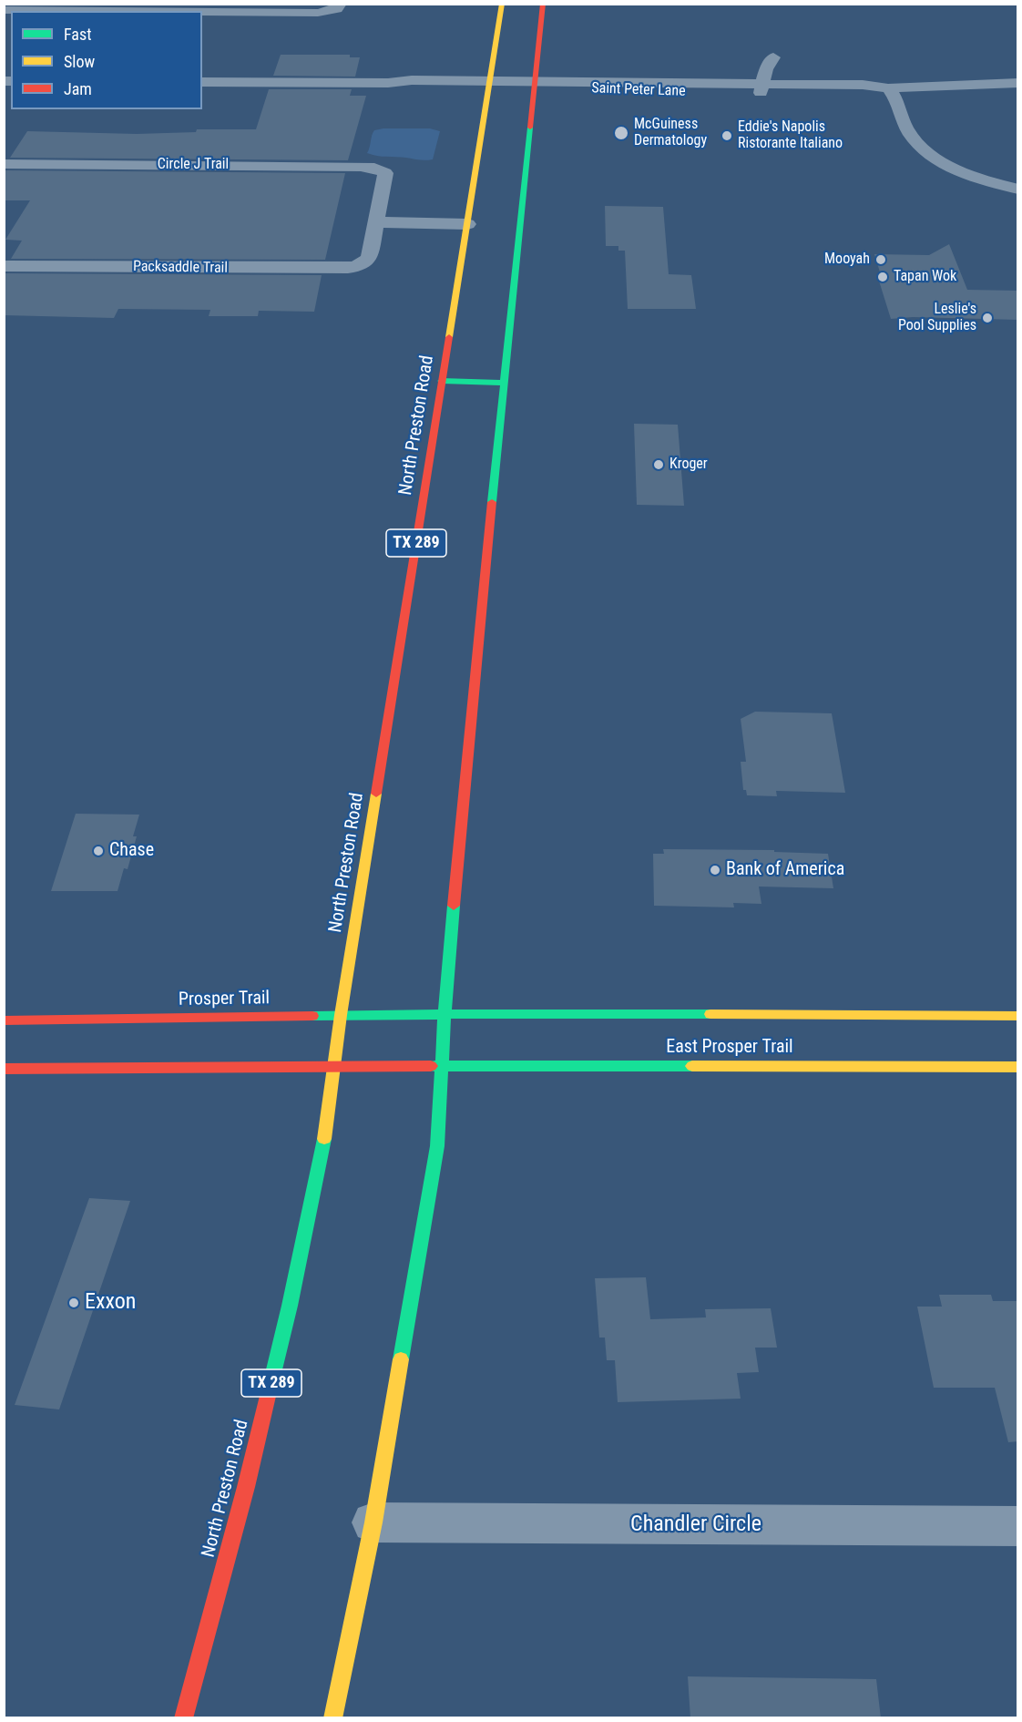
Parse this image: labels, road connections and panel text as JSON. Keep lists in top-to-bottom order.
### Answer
{
  "streets": {
    "main road": [
      "North Preston Road",
      "TX 289",
      "Prosper Trail",
      "East Prosper Trail"
    ],
    "street": [
      "Saint Peter Lane",
      "Circle J Trail",
      "Packsaddle Trail",
      "Chandler Circle"
    ]
  },
  "crossings": [
    ["Saint Peter Lane", "North Preston Road"],
    ["Circle J Trail", "Packsaddle Trail"],
    ["North Preston Road", "Prosper Trail"],
    ["Prosper Trail", "East Prosper Trail"]
  ],
  "places": [
    "McGuiness Dermatology",
    "Eddie's Napolis Ristorante Italiano",
    "Mooyah",
    "Tapan Wok",
    "Leslie's Pool Supplies",
    "Kroger",
    "Chase",
    "Bank of America",
    "Exxon"
  ],
  "legend": ["Fast", "Slow", "Jam"]
}
